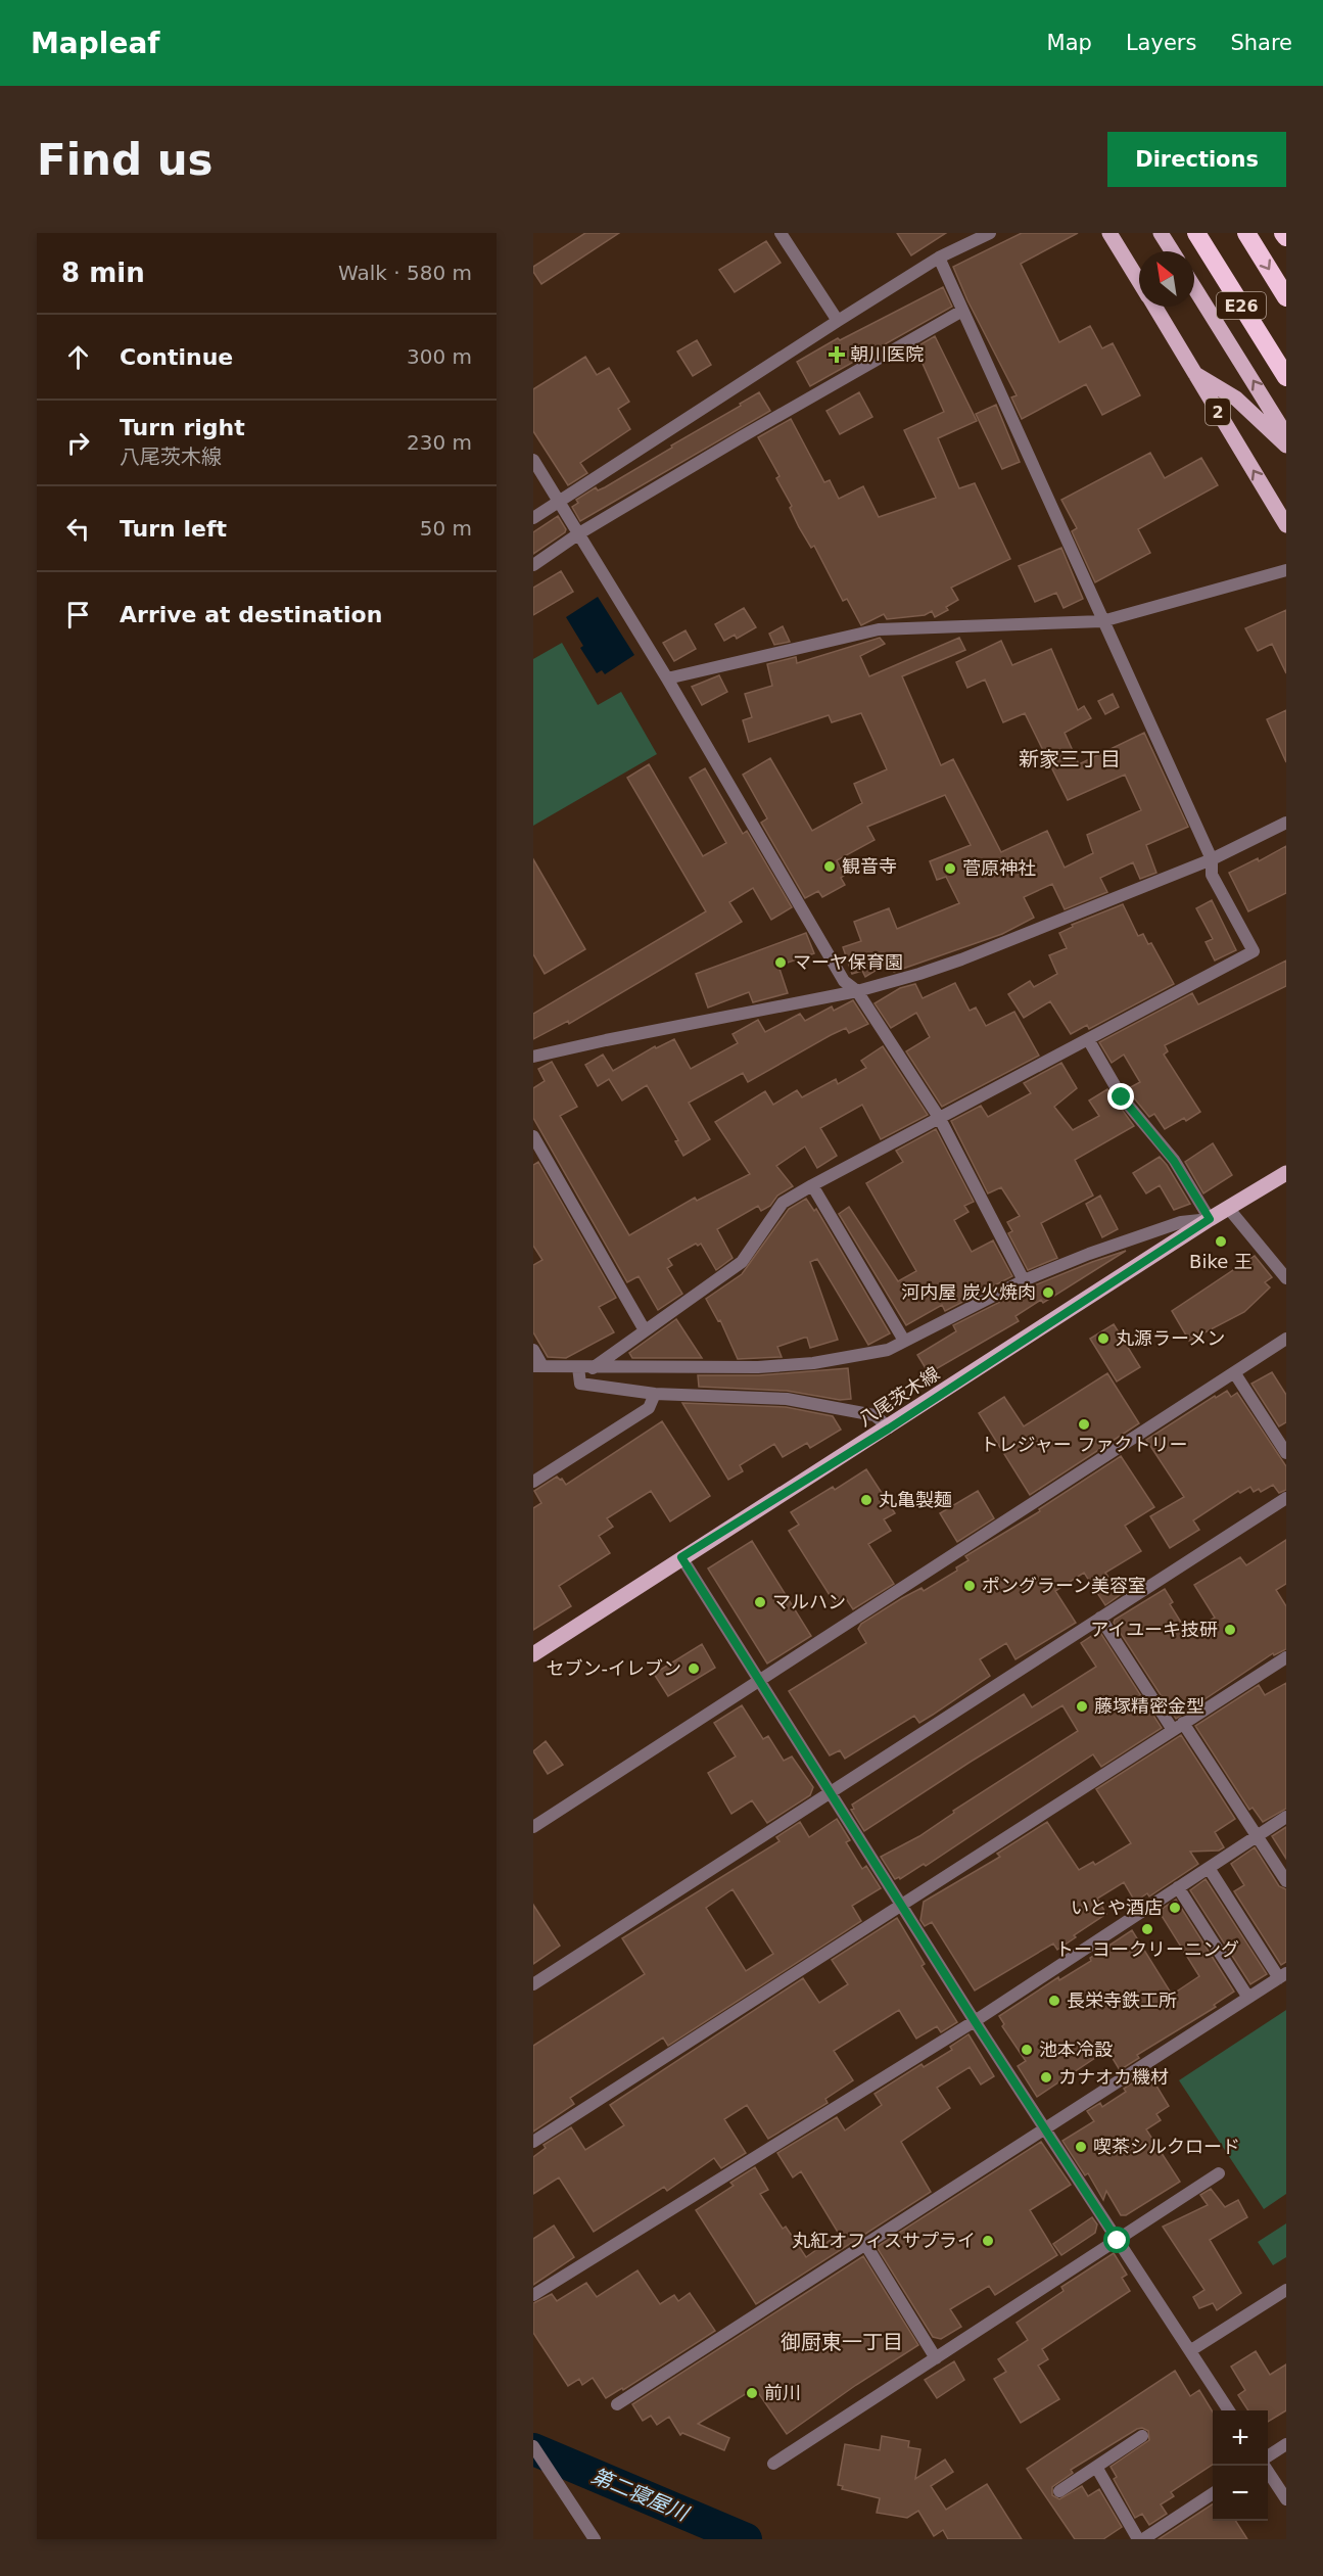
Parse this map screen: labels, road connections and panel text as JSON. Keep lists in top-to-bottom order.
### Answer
{
  "streets": {
    "highway": ["E26"],
    "main road": ["2", "八尾茨木線"]
  },
  "districts": ["新家三丁目", "御厨東一丁目"],
  "water": ["第二寝屋川"],
  "places": {
    "health": ["朝川医院"],
    "other": [
      "観音寺",
      "菅原神社",
      "マーヤ保育園",
      "Bike 王",
      "河内屋 炭火焼肉",
      "丸源ラーメン",
      "トレジャー ファクトリー",
      "丸亀製麺",
      "ポングラーン美容室",
      "マルハン",
      "アイユーキ技研",
      "セブン-イレブン",
      "藤塚精密金型",
      "いとや酒店",
      "トーヨークリーニング",
      "長栄寺鉄工所",
      "池本冷設",
      "カナオカ機材",
      "喫茶シルクロード",
      "丸紅オフィスサプライ",
      "前川"
    ]
  },
  "north": "top left",
  "page": {
    "header": "Mapleaf",
    "nav": ["Map", "Layers", "Share"],
    "buttons": "Directions",
    "title": "Find us",
    "heading": ["8 min", "Walk · 580 m"],
    "list": [
      ["Continue", "300 m"],
      ["Turn right", "八尾茨木線", "230 m"],
      ["Turn left", "50 m"],
      "Arrive at destination"
    ],
    "map_buttons": ["+", "−"]
  }
}
